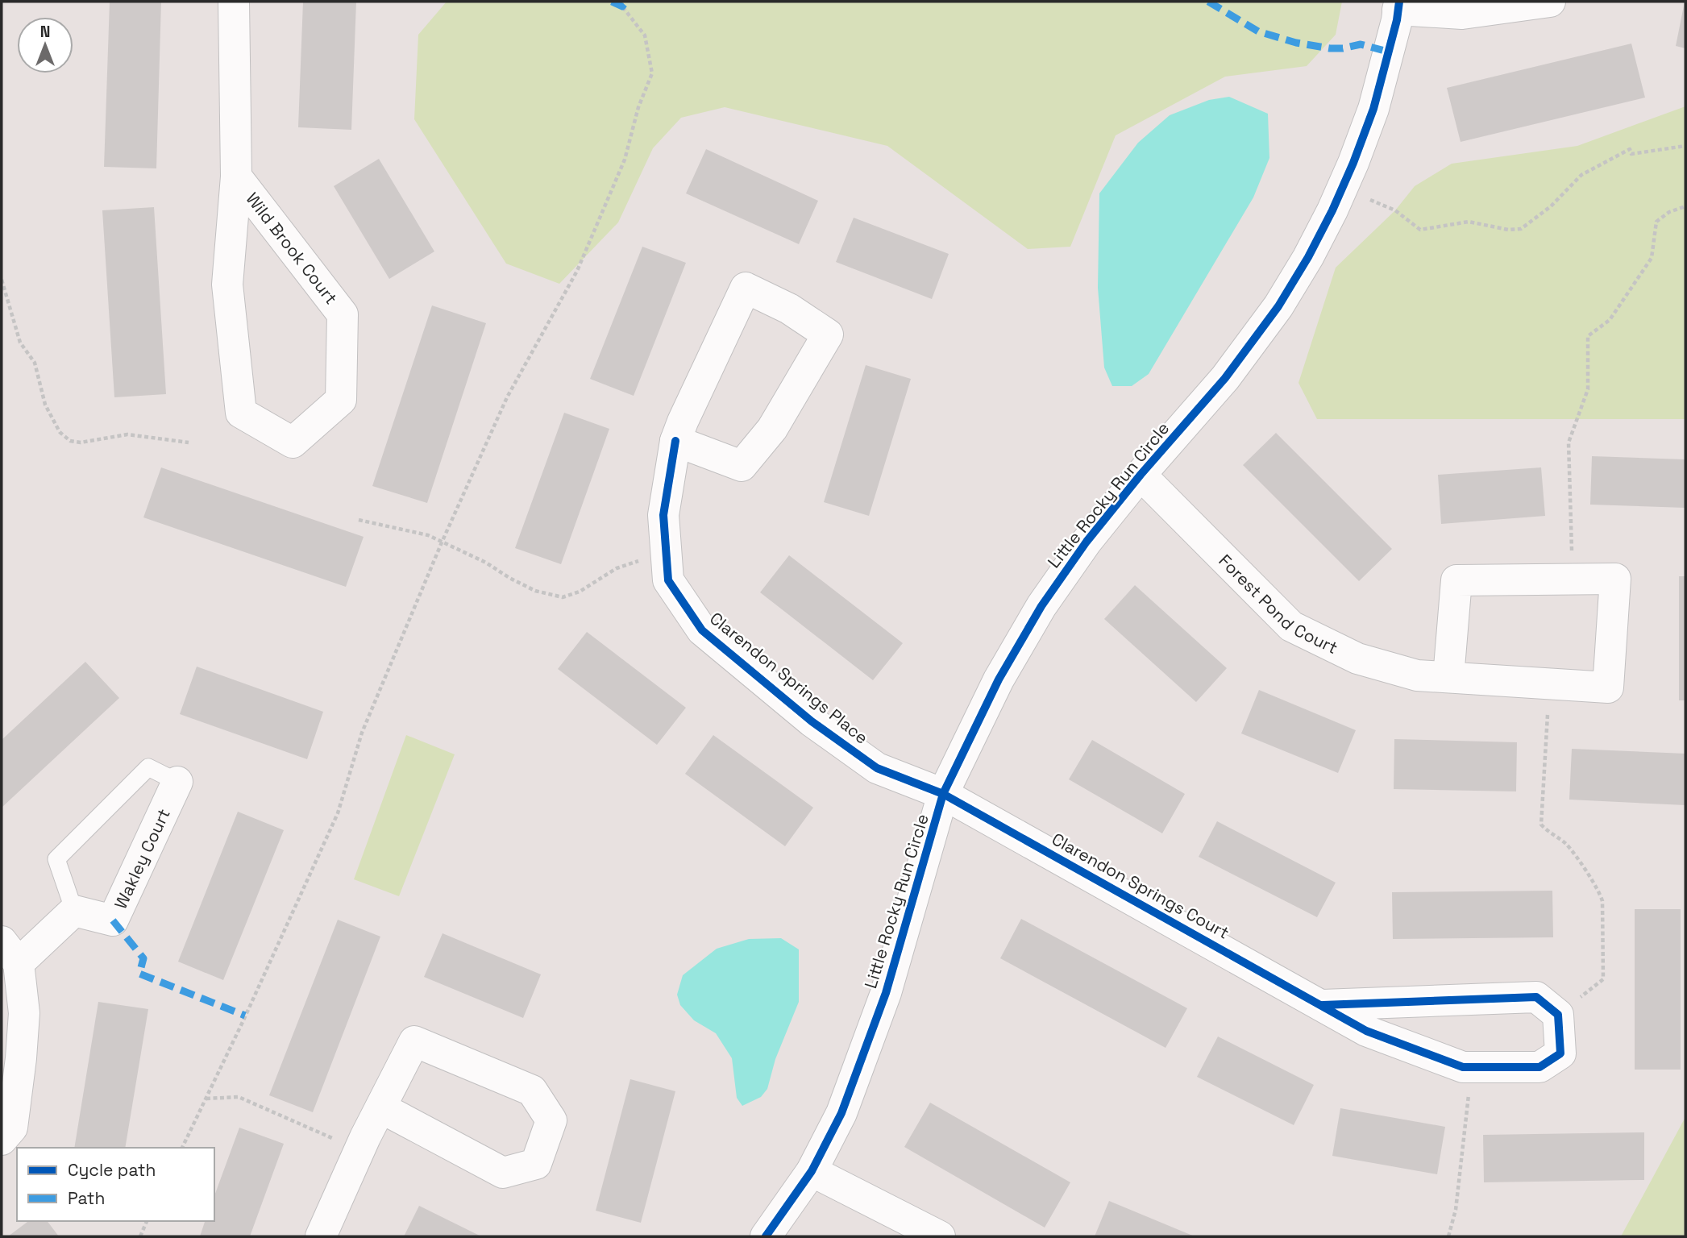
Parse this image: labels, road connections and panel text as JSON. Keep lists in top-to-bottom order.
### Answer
{
  "streets": {
    "street": [
      "Wild Brook Court",
      "Little Rocky Run Circle",
      "Forest Pond Court",
      "Clarendon Springs Place",
      "Wakley Court",
      "Clarendon Springs Court"
    ]
  },
  "crossings": [
    ["Little Rocky Run Circle", "Forest Pond Court"],
    ["Little Rocky Run Circle", "Clarendon Springs Place"],
    ["Little Rocky Run Circle", "Clarendon Springs Court"],
    ["Clarendon Springs Place", "Clarendon Springs Court"]
  ],
  "legend": ["Cycle path", "Path"],
  "north": "top"
}
